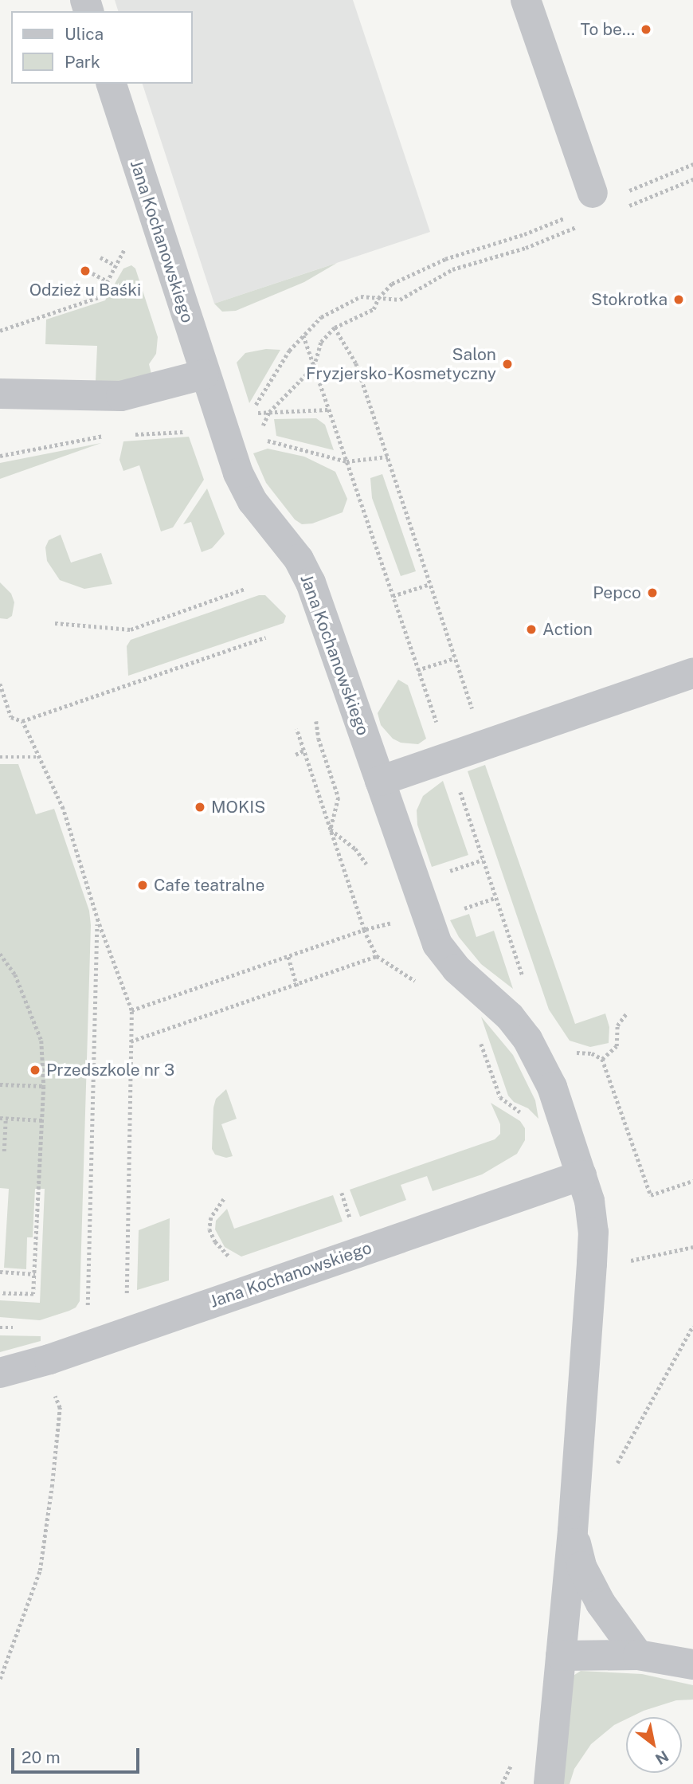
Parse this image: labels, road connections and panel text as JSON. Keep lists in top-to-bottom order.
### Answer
{
  "streets": {
    "street": ["Jana Kochanowskiego"]
  },
  "places": [
    "To be…",
    "Odzież u Baśki",
    "Stokrotka",
    "Salon Fryzjersko-Kosmetyczny",
    "Pepco",
    "Action",
    "MOKIS",
    "Cafe teatralne",
    "Przedszkole nr 3"
  ],
  "legend": ["Ulica", "Park"],
  "scale_bar": "20 m",
  "north": "bottom right"
}
